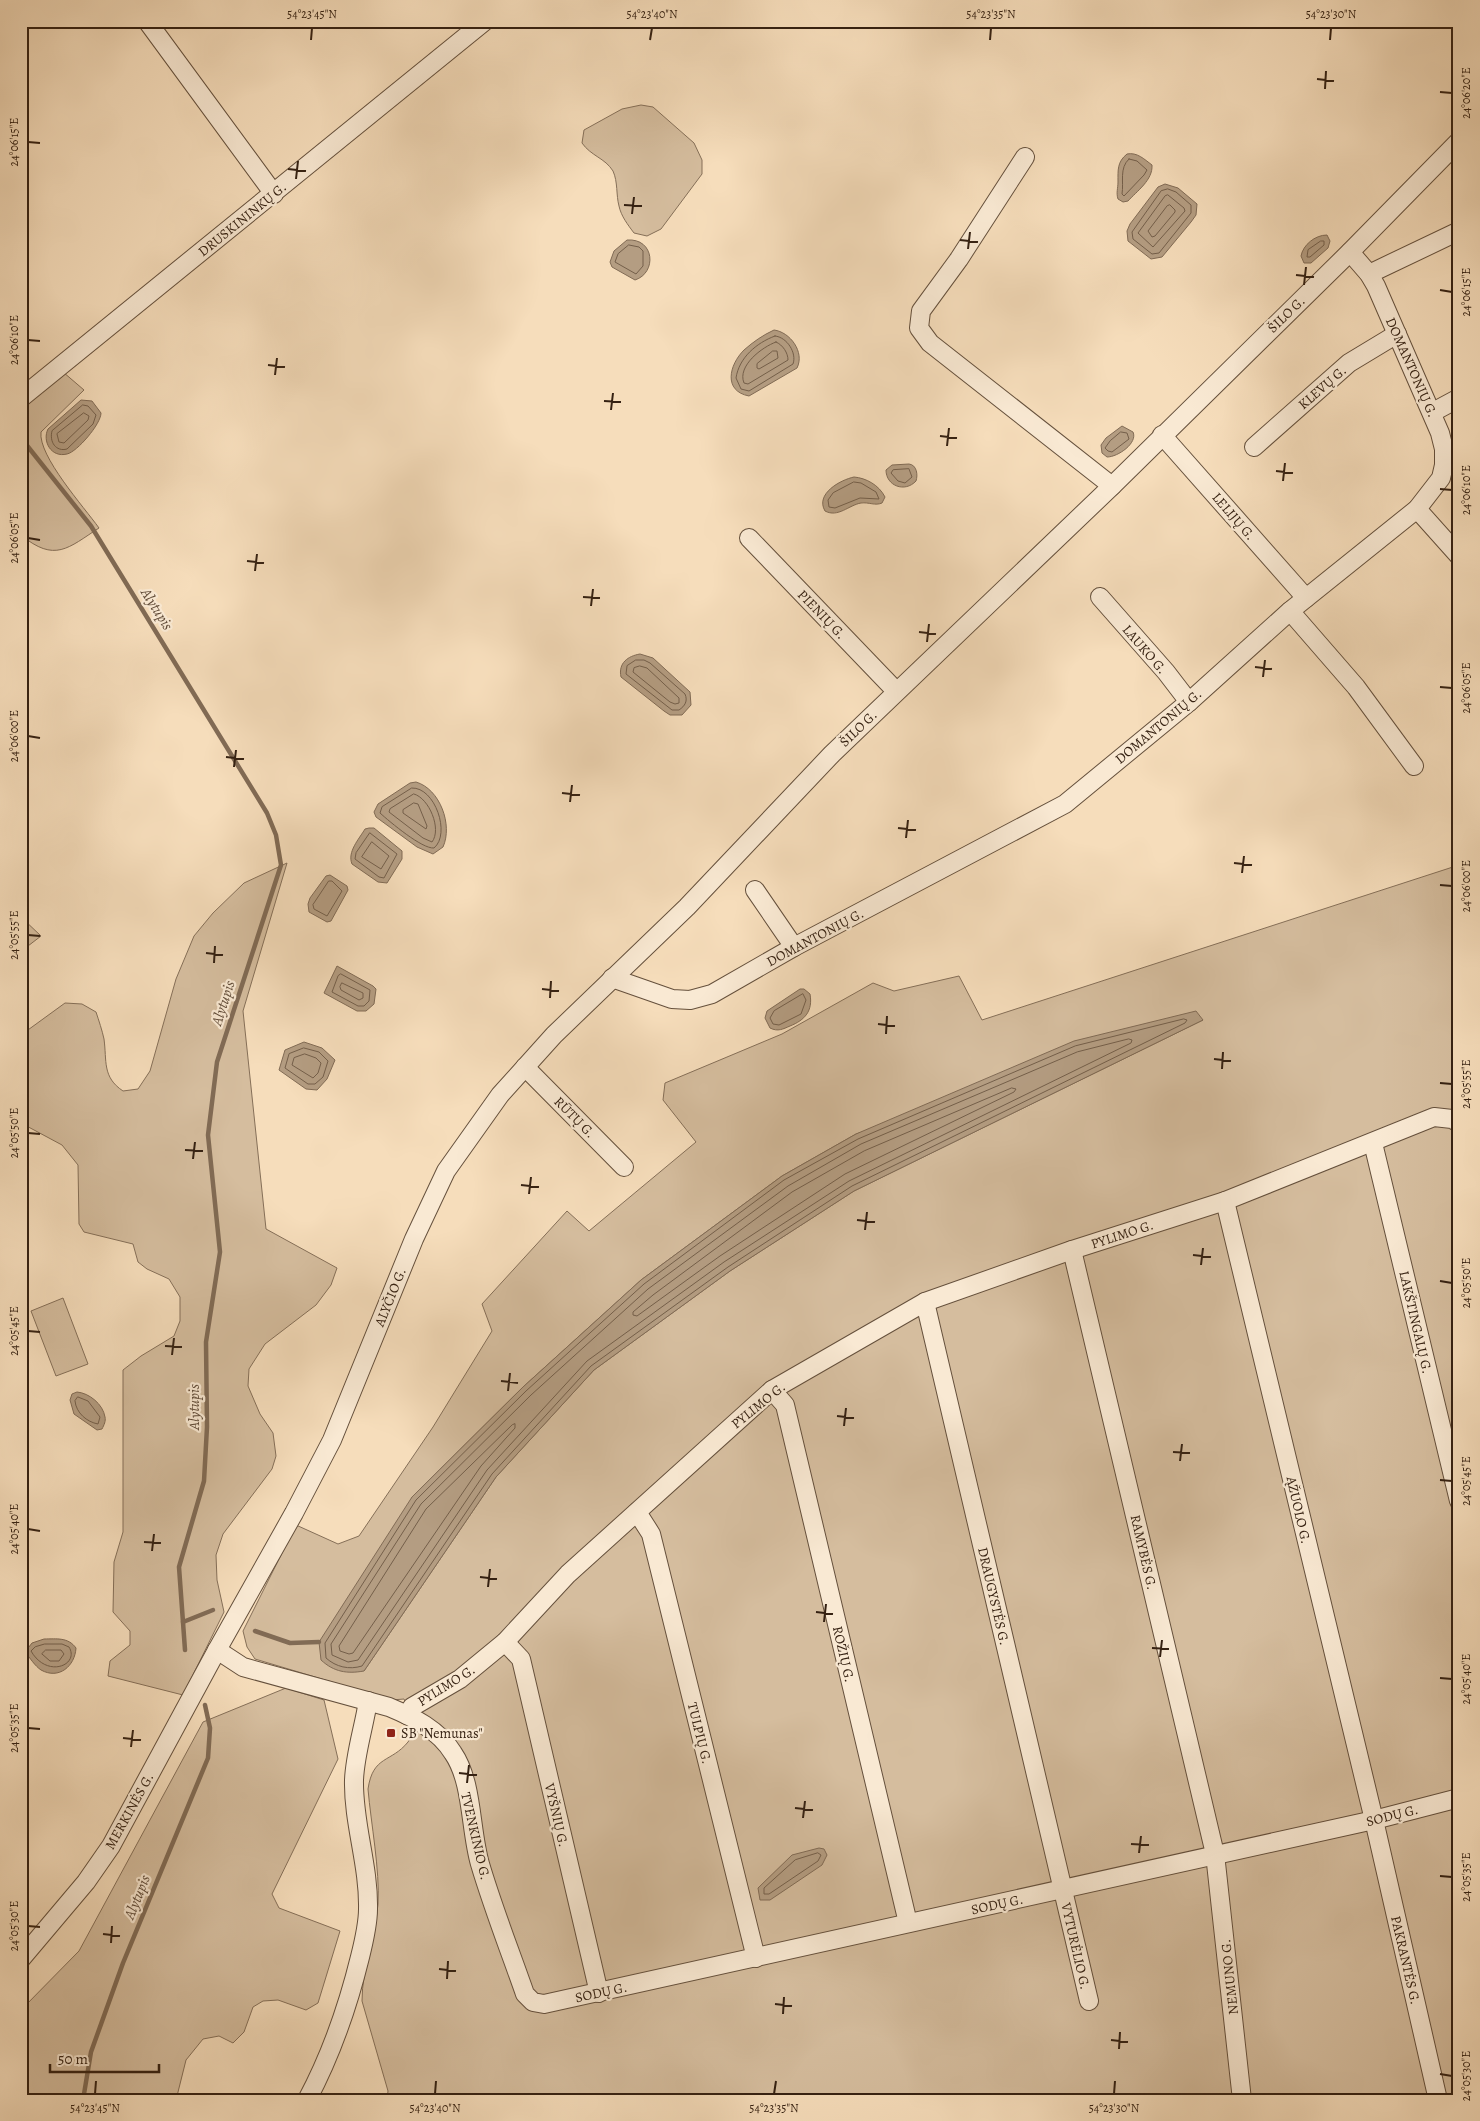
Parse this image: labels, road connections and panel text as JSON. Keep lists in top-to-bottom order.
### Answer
{
  "streets": {
    "street": [
      "DRUSKININKŲ G.",
      "ŠILO G.",
      "DOMANTONIŲ G.",
      "KLEVŲ G.",
      "LELIJŲ G.",
      "PIENIŲ G.",
      "LAUKO G.",
      "RŪTŲ G.",
      "PYLIMO G.",
      "ALYČIO G.",
      "LAKŠTINGALŲ G.",
      "ĄŽUOLO G.",
      "RAMYBĖS G.",
      "DRAUGYSTĖS G.",
      "ROŽIŲ G.",
      "TULPIŲ G.",
      "MERKINĖS G.",
      "VYŠNIŲ G.",
      "SODŲ G.",
      "TVENKINIO G.",
      "VYTURĖLIO G.",
      "PAKRANTĖS G.",
      "NEMUNO G."
    ]
  },
  "crossings": [
    ["ŠILO G.", "DOMANTONIŲ G."],
    ["ŠILO G.", "LELIJŲ G."],
    ["ŠILO G.", "PIENIŲ G."],
    ["ŠILO G.", "ALYČIO G."],
    ["DOMANTONIŲ G.", "KLEVŲ G."],
    ["DOMANTONIŲ G.", "LELIJŲ G."],
    ["DOMANTONIŲ G.", "LAUKO G."],
    ["DOMANTONIŲ G.", "ALYČIO G."],
    ["RŪTŲ G.", "ALYČIO G."],
    ["PYLIMO G.", "ALYČIO G."],
    ["PYLIMO G.", "LAKŠTINGALŲ G."],
    ["PYLIMO G.", "ĄŽUOLO G."],
    ["PYLIMO G.", "RAMYBĖS G."],
    ["PYLIMO G.", "DRAUGYSTĖS G."],
    ["PYLIMO G.", "ROŽIŲ G."],
    ["PYLIMO G.", "TULPIŲ G."],
    ["PYLIMO G.", "MERKINĖS G."],
    ["PYLIMO G.", "VYŠNIŲ G."],
    ["PYLIMO G.", "TVENKINIO G."],
    ["ALYČIO G.", "MERKINĖS G."],
    ["ĄŽUOLO G.", "SODŲ G."],
    ["ĄŽUOLO G.", "PAKRANTĖS G."],
    ["RAMYBĖS G.", "SODŲ G."],
    ["RAMYBĖS G.", "NEMUNO G."],
    ["DRAUGYSTĖS G.", "SODŲ G."],
    ["DRAUGYSTĖS G.", "VYTURĖLIO G."],
    ["ROŽIŲ G.", "SODŲ G."],
    ["TULPIŲ G.", "SODŲ G."],
    ["VYŠNIŲ G.", "SODŲ G."],
    ["SODŲ G.", "TVENKINIO G."],
    ["SODŲ G.", "VYTURĖLIO G."],
    ["SODŲ G.", "PAKRANTĖS G."],
    ["SODŲ G.", "NEMUNO G."]
  ],
  "water": ["Alytupis"],
  "places": {
    "transit": ["SB \"Nemunas\""]
  },
  "scale_bar": "50 m",
  "coordinates": [
    "54°23'45\"N",
    "54°23'40\"N",
    "54°23'35\"N",
    "54°23'30\"N",
    "24°06'20\"E",
    "24°06'15\"E",
    "24°06'10\"E",
    "24°06'05\"E",
    "24°06'00\"E",
    "24°05'55\"E",
    "24°05'50\"E",
    "24°05'45\"E",
    "24°05'40\"E",
    "24°05'35\"E",
    "24°05'30\"E"
  ]
}
